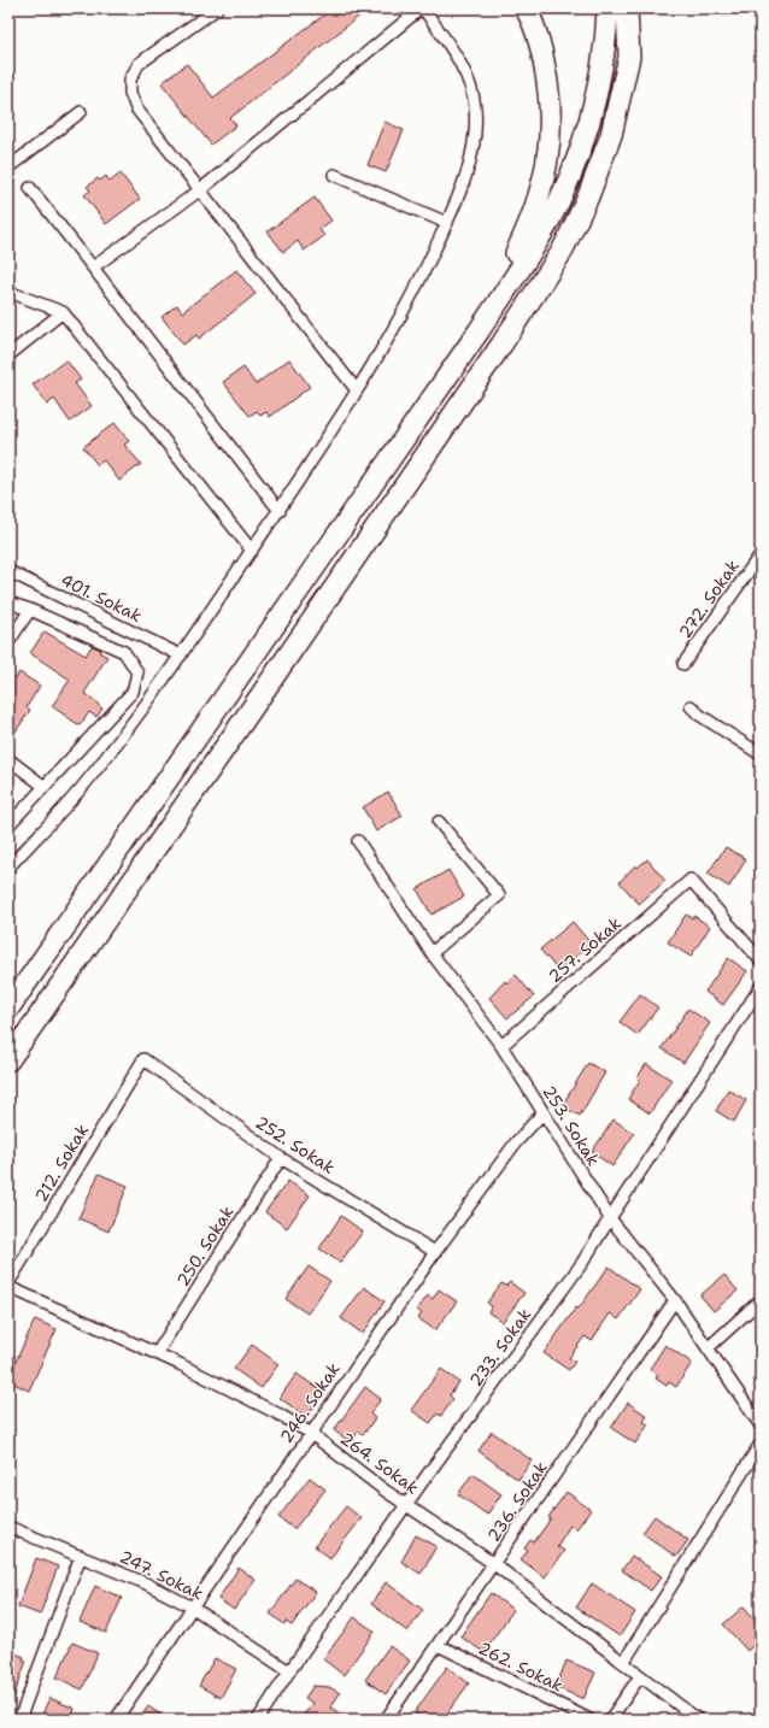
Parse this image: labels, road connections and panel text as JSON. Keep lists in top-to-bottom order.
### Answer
{
  "streets": {
    "street": [
      "401. Sokak",
      "272. Sokak",
      "257. Sokak",
      "253. Sokak",
      "252. Sokak",
      "212. Sokak",
      "250. Sokak",
      "233. Sokak",
      "246. Sokak",
      "264. Sokak",
      "236. Sokak",
      "247. Sokak",
      "262. Sokak"
    ]
  },
  "crossings": [
    ["257. Sokak", "253. Sokak"],
    ["253. Sokak", "233. Sokak"],
    ["253. Sokak", "246. Sokak"],
    ["253. Sokak", "236. Sokak"],
    ["252. Sokak", "212. Sokak"],
    ["252. Sokak", "250. Sokak"],
    ["252. Sokak", "246. Sokak"],
    ["250. Sokak", "264. Sokak"],
    ["233. Sokak", "264. Sokak"],
    ["233. Sokak", "247. Sokak"],
    ["246. Sokak", "264. Sokak"],
    ["246. Sokak", "247. Sokak"],
    ["264. Sokak", "236. Sokak"],
    ["236. Sokak", "262. Sokak"]
  ]
}
